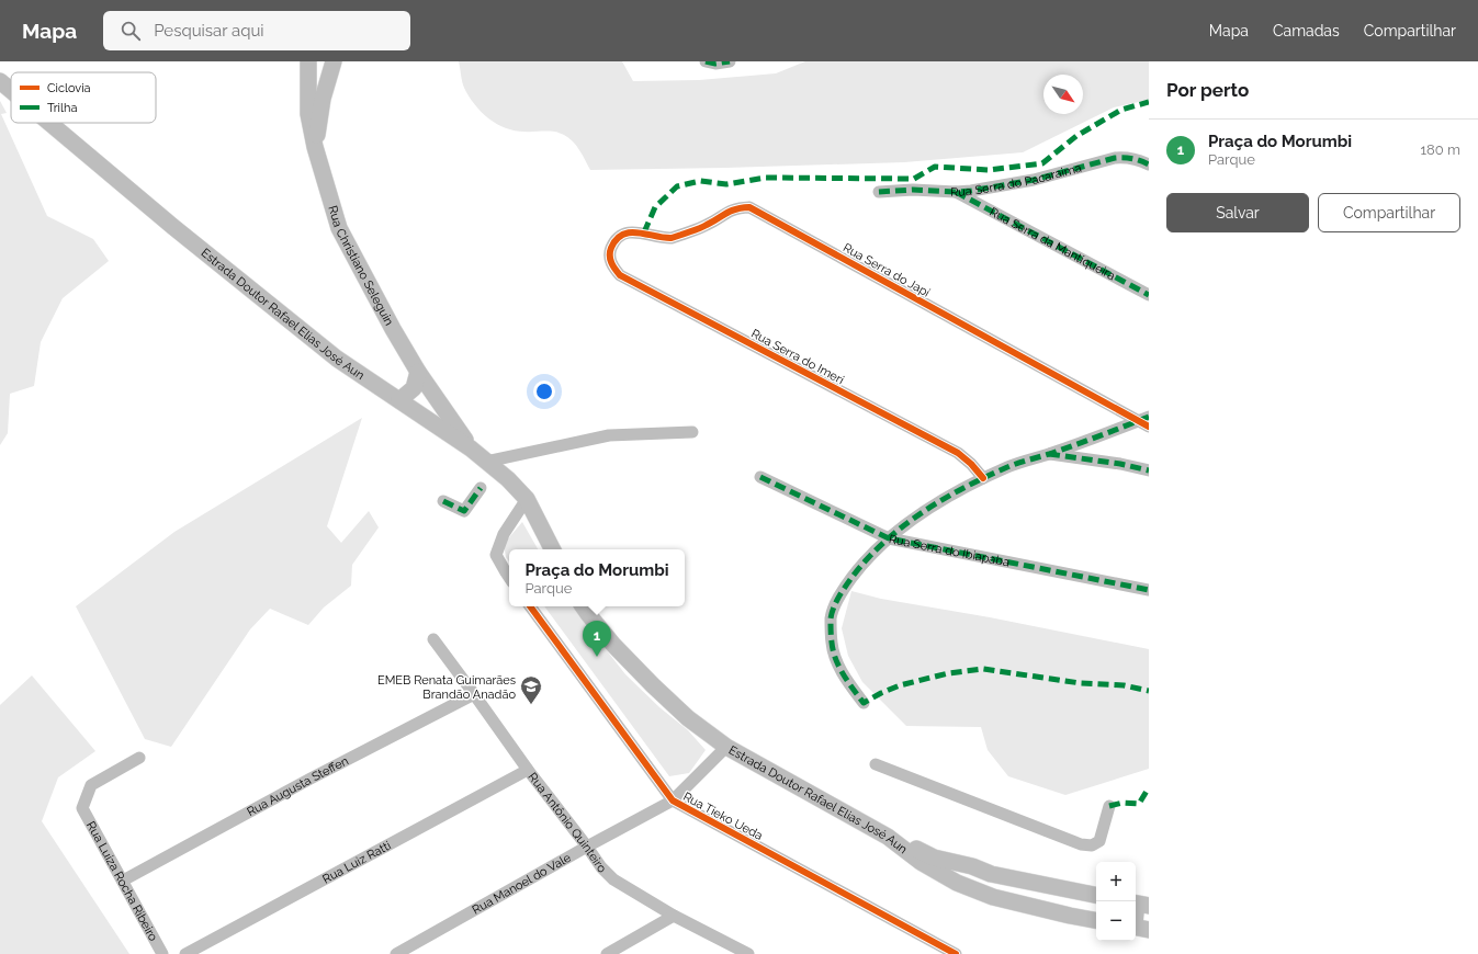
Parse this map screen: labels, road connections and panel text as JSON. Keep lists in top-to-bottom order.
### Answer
{
  "streets": {
    "main road": ["Rua Christiano Seleguin", "Estrada Doutor Rafael Elias José Aun"],
    "street": [
      "Rua Serra do Pacaraima",
      "Rua Serra da Mantiqueira",
      "Rua Serra do Japí",
      "Rua Serra do Imeri",
      "Rua Serra do Ibiapaba",
      "Rua Augusta Steffen",
      "Rua Tieko Ueda",
      "Rua Antônio Quinteiro",
      "Rua Luiz Ratti",
      "Rua Luiza Rocha Ribeiro",
      "Rua Manoel do Vale"
    ]
  },
  "crossings": [
    ["Rua Serra do Pacaraima", "Rua Serra da Mantiqueira"],
    ["Rua Christiano Seleguin", "Estrada Doutor Rafael Elias José Aun"],
    ["Rua Serra do Japí", "Rua Serra do Imeri"],
    ["Estrada Doutor Rafael Elias José Aun", "Rua Manoel do Vale"],
    ["Rua Augusta Steffen", "Rua Antônio Quinteiro"],
    ["Rua Augusta Steffen", "Rua Luiza Rocha Ribeiro"],
    ["Rua Tieko Ueda", "Rua Manoel do Vale"],
    ["Rua Antônio Quinteiro", "Rua Luiz Ratti"],
    ["Rua Antônio Quinteiro", "Rua Manoel do Vale"]
  ],
  "places": {
    "school or university": ["EMEB Renata Guimarães Brandão Anadão"]
  },
  "legend": ["Ciclovia", "Trilha"],
  "north": "bottom right",
  "page": {
    "header": "Mapa",
    "search": "Pesquisar aqui",
    "nav": ["Mapa", "Camadas", "Compartilhar"],
    "heading": "Por perto",
    "list": [
      {
        "mark": "1",
        "name": "Praça do Morumbi",
        "note": "Parque",
        "value": "180 m"
      }
    ],
    "buttons": ["Salvar", "Compartilhar"],
    "popup": ["Praça do Morumbi", "Parque"],
    "pins": "1",
    "map_buttons": ["+", "−"]
  }
}
